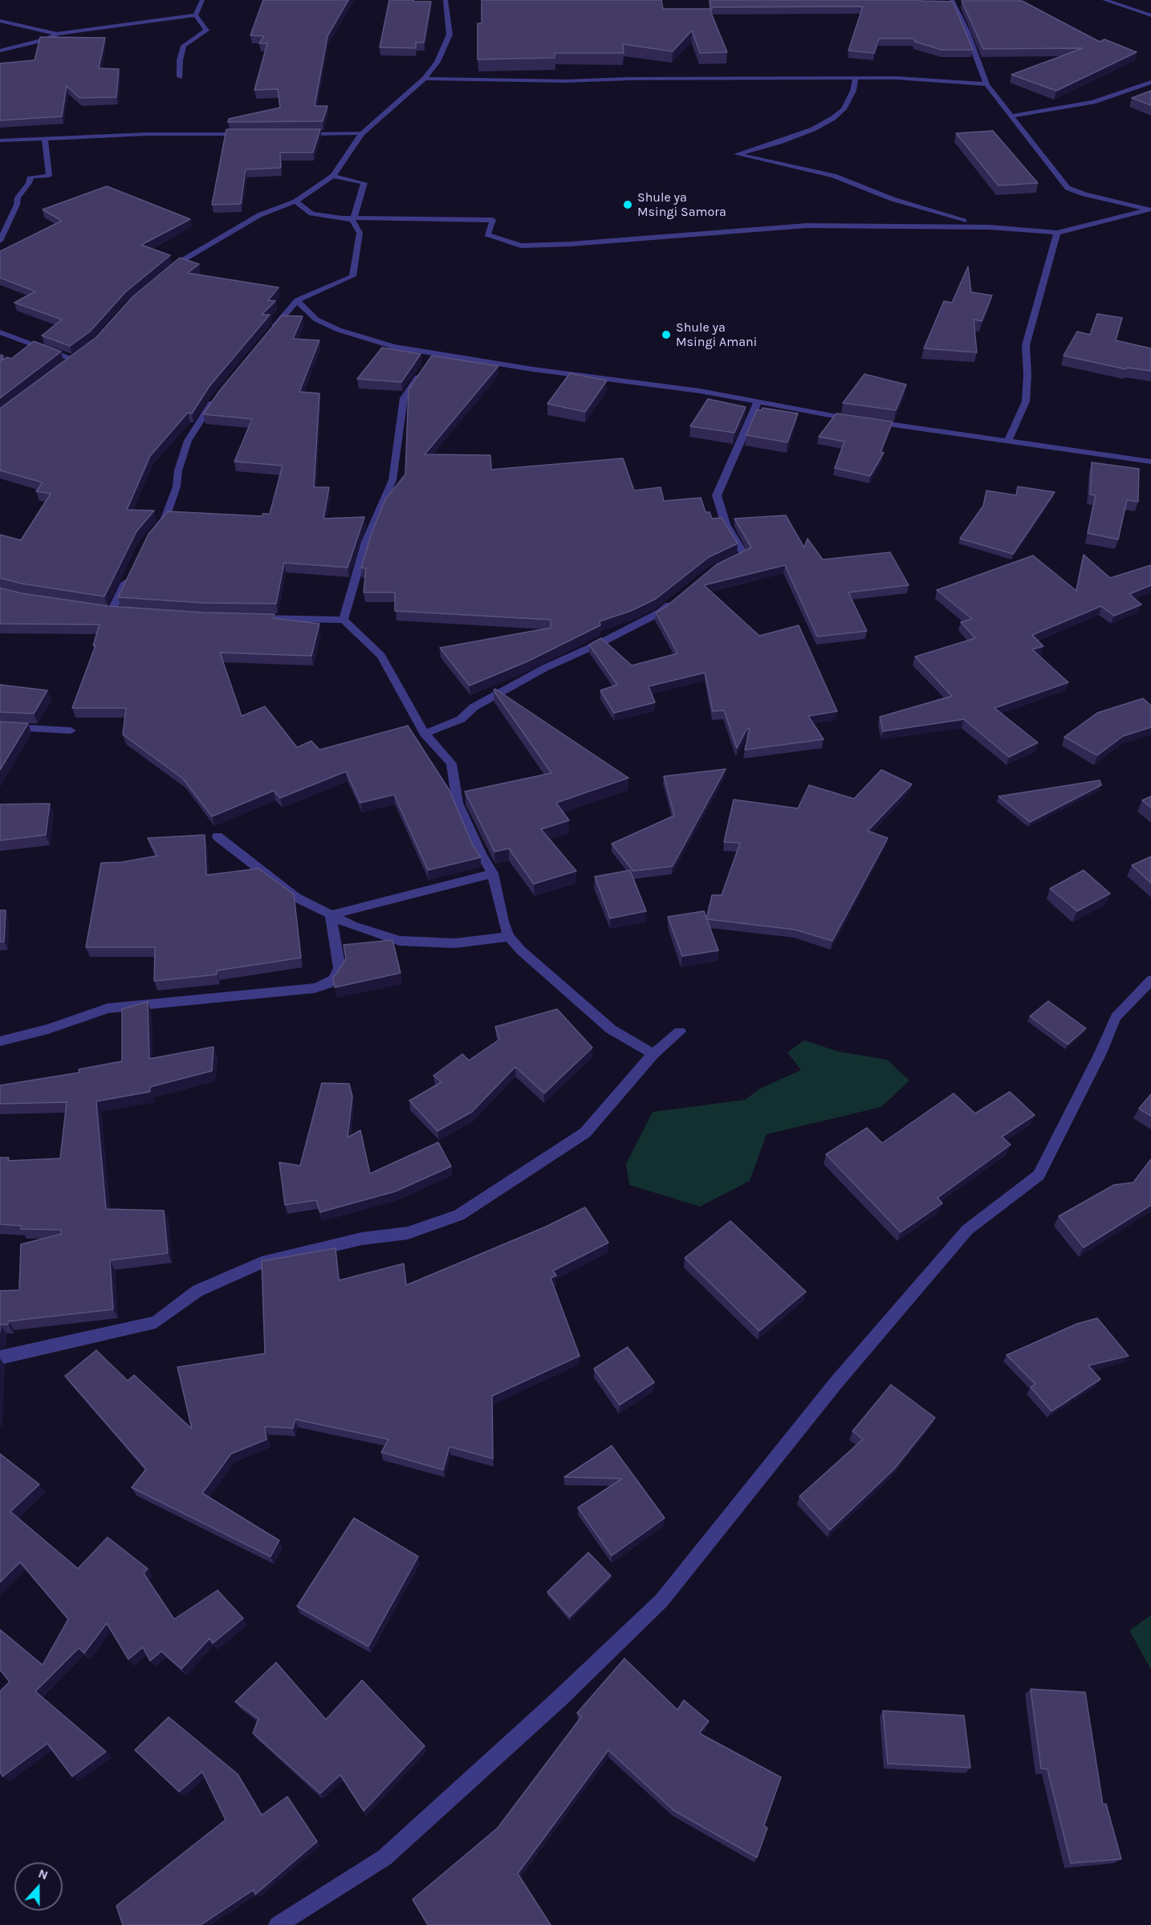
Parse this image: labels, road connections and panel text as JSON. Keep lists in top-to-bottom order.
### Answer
{
  "places": ["Shule ya Msingi Samora", "Shule ya Msingi Amani"],
  "north": "top"
}
